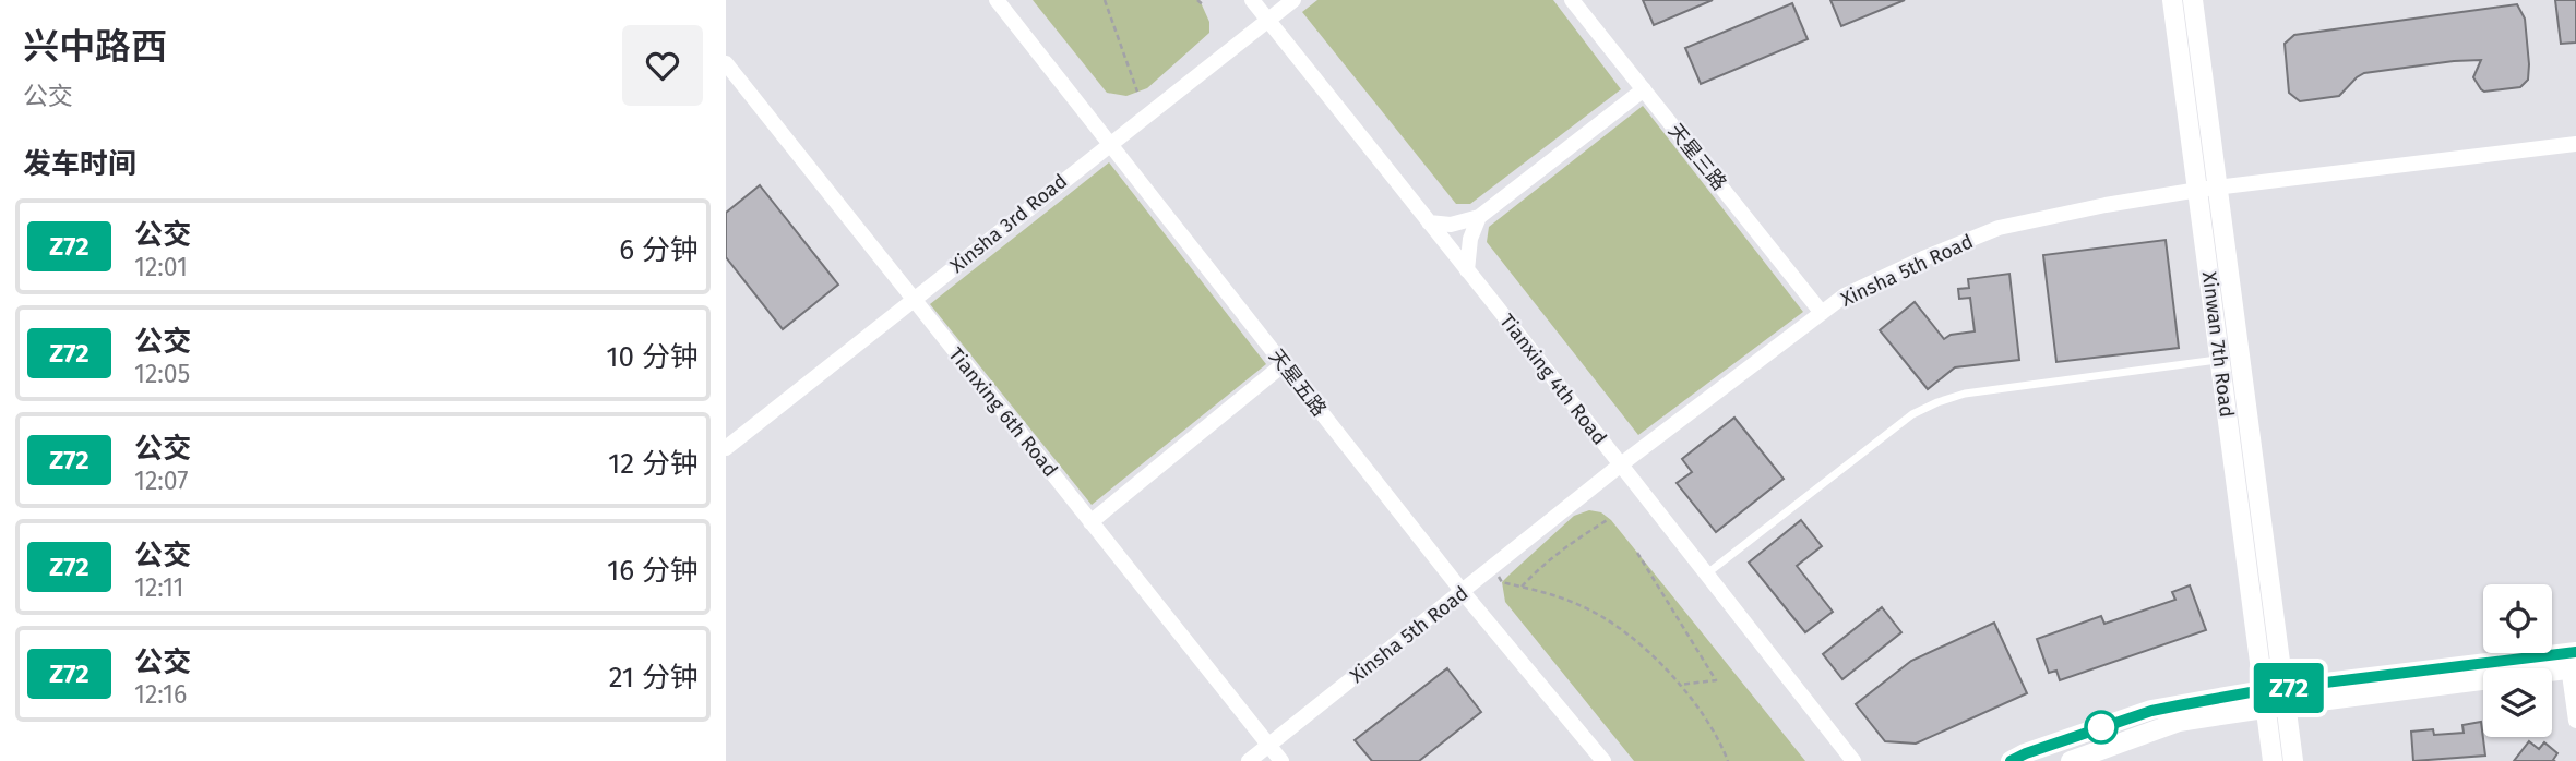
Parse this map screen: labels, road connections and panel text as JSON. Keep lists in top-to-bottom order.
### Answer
{
  "streets": {
    "street": [
      "天星三路",
      "Xinsha 3rd Road",
      "Xinsha 5th Road",
      "Xinwan 7th Road",
      "Tianxing 4th Road",
      "天星五路",
      "Tianxing 6th Road"
    ]
  },
  "crossings": [
    ["天星三路", "Xinsha 5th Road"],
    ["Xinsha 3rd Road", "Tianxing 4th Road"],
    ["Xinsha 3rd Road", "天星五路"],
    ["Xinsha 3rd Road", "Tianxing 6th Road"],
    ["Xinsha 5th Road", "Xinwan 7th Road"],
    ["Xinsha 5th Road", "Tianxing 4th Road"],
    ["Xinsha 5th Road", "天星五路"],
    ["Xinsha 5th Road", "Tianxing 6th Road"]
  ],
  "lines": ["bus line Z72"],
  "page": {
    "heading": [
      ["兴中路西", "公交"],
      "发车时间"
    ],
    "on_map": "Z72",
    "list": [
      {
        "mark": "Z72",
        "name": "公交",
        "note": "12:01",
        "value": "6 分钟"
      },
      {
        "mark": "Z72",
        "name": "公交",
        "note": "12:05",
        "value": "10 分钟"
      },
      {
        "mark": "Z72",
        "name": "公交",
        "note": "12:07",
        "value": "12 分钟"
      },
      {
        "mark": "Z72",
        "name": "公交",
        "note": "12:11",
        "value": "16 分钟"
      },
      {
        "mark": "Z72",
        "name": "公交",
        "note": "12:16",
        "value": "21 分钟"
      }
    ]
  }
}
